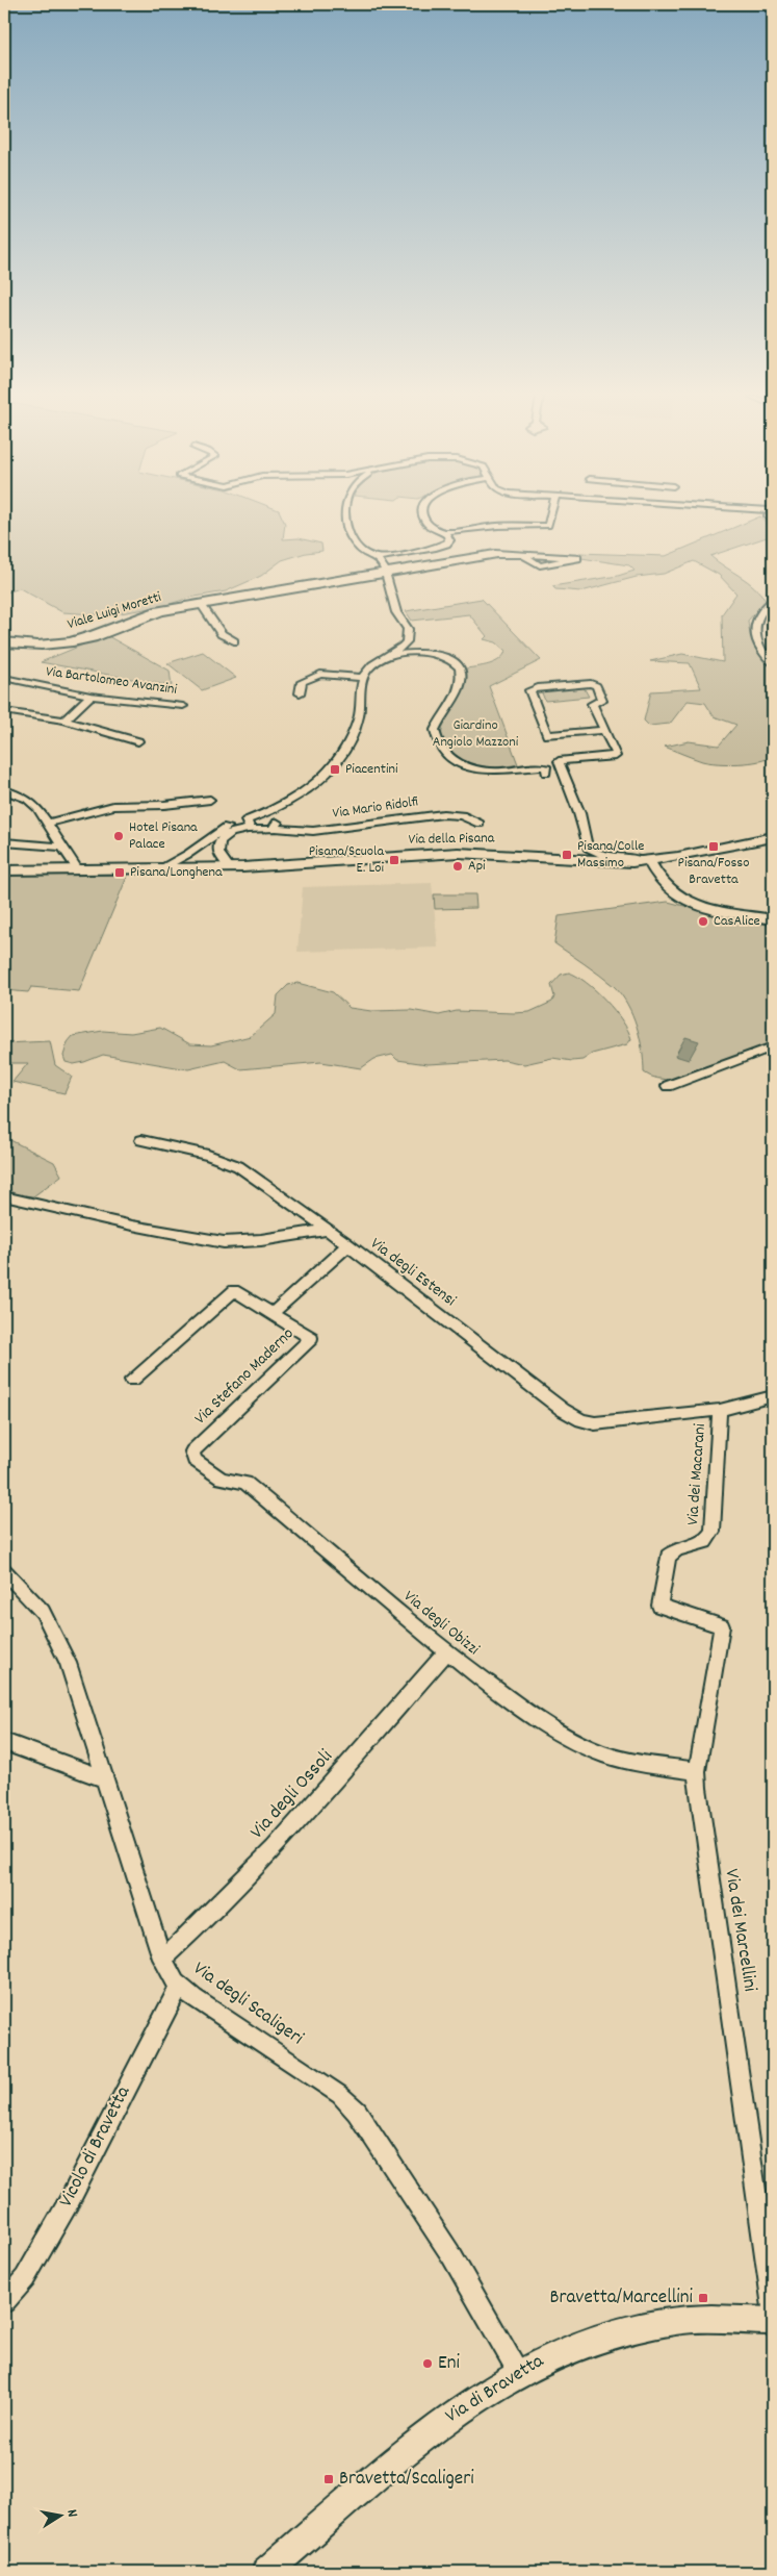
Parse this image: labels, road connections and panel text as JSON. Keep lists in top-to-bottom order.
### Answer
{
  "streets": {
    "main road": ["Via della Pisana", "Via di Bravetta"],
    "street": [
      "Viale Luigi Moretti",
      "Via Bartolomeo Avanzini",
      "Via Mario Ridolfi",
      "Via degli Estensi",
      "Via Stefano Maderno",
      "Via dei Macarani",
      "Via degli Obizzi",
      "Via degli Ossoli",
      "Via dei Marcellini",
      "Via degli Scaligeri",
      "Vicolo di Bravetta"
    ]
  },
  "crossings": [
    ["Via degli Estensi", "Via Stefano Maderno"],
    ["Via degli Estensi", "Via dei Macarani"],
    ["Via Stefano Maderno", "Via degli Obizzi"],
    ["Via dei Macarani", "Via dei Marcellini"],
    ["Via degli Obizzi", "Via degli Ossoli"],
    ["Via degli Obizzi", "Via dei Marcellini"],
    ["Via degli Ossoli", "Via degli Scaligeri"],
    ["Via degli Scaligeri", "Vicolo di Bravetta"],
    ["Via degli Scaligeri", "Via di Bravetta"]
  ],
  "parks": ["Giardino Angiolo Mazzoni"],
  "places": {
    "transit": [
      "Piacentini",
      "Pisana/Fosso Bravetta",
      "Pisana/Colle Massimo",
      "Pisana/Scuola E. Loi",
      "Pisana/Longhena",
      "Bravetta/Marcellini",
      "Bravetta/Scaligeri"
    ],
    "other": [
      "Hotel Pisana Palace",
      "Api",
      "CasAlice",
      "Eni"
    ]
  },
  "north": "right"
}
